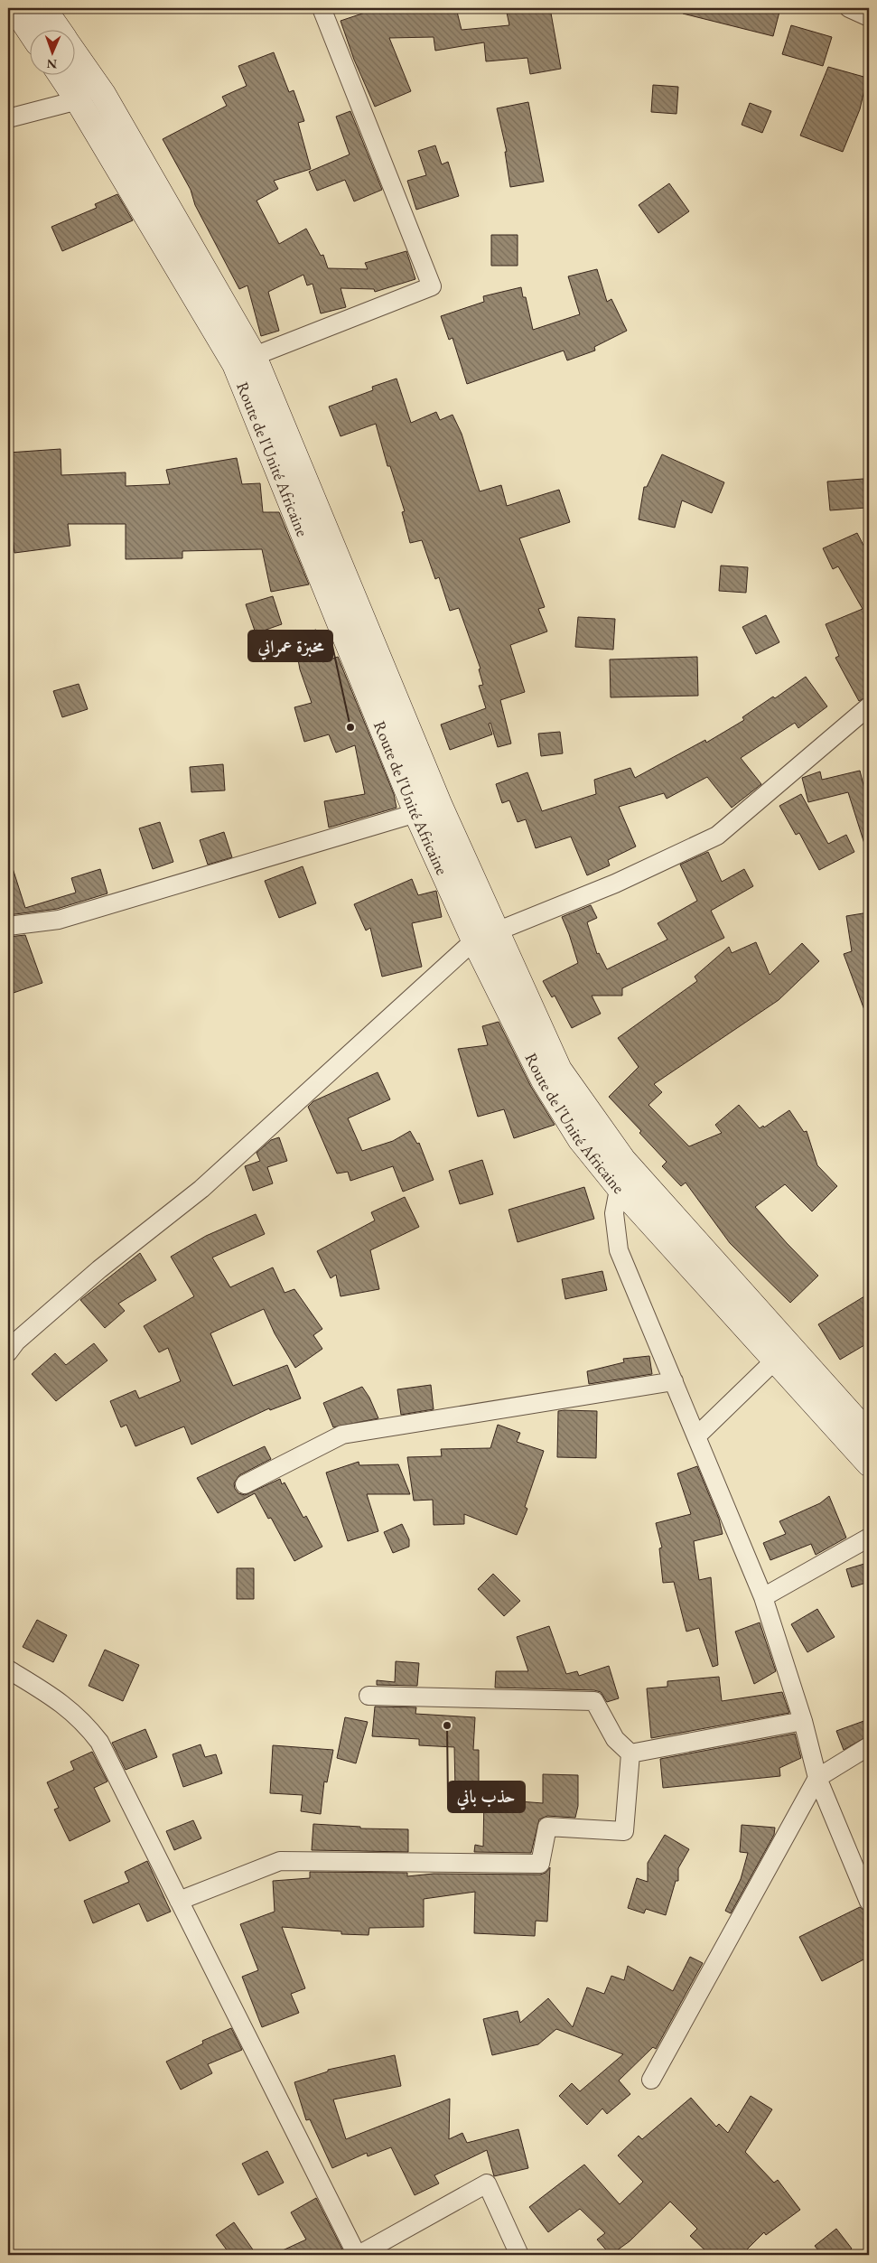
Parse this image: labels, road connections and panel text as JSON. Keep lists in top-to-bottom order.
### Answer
{
  "streets": {
    "main road": ["Route de l'Unité Africaine"]
  },
  "places": ["مخبزة عمراني", "حذب باني"],
  "north": "bottom"
}
